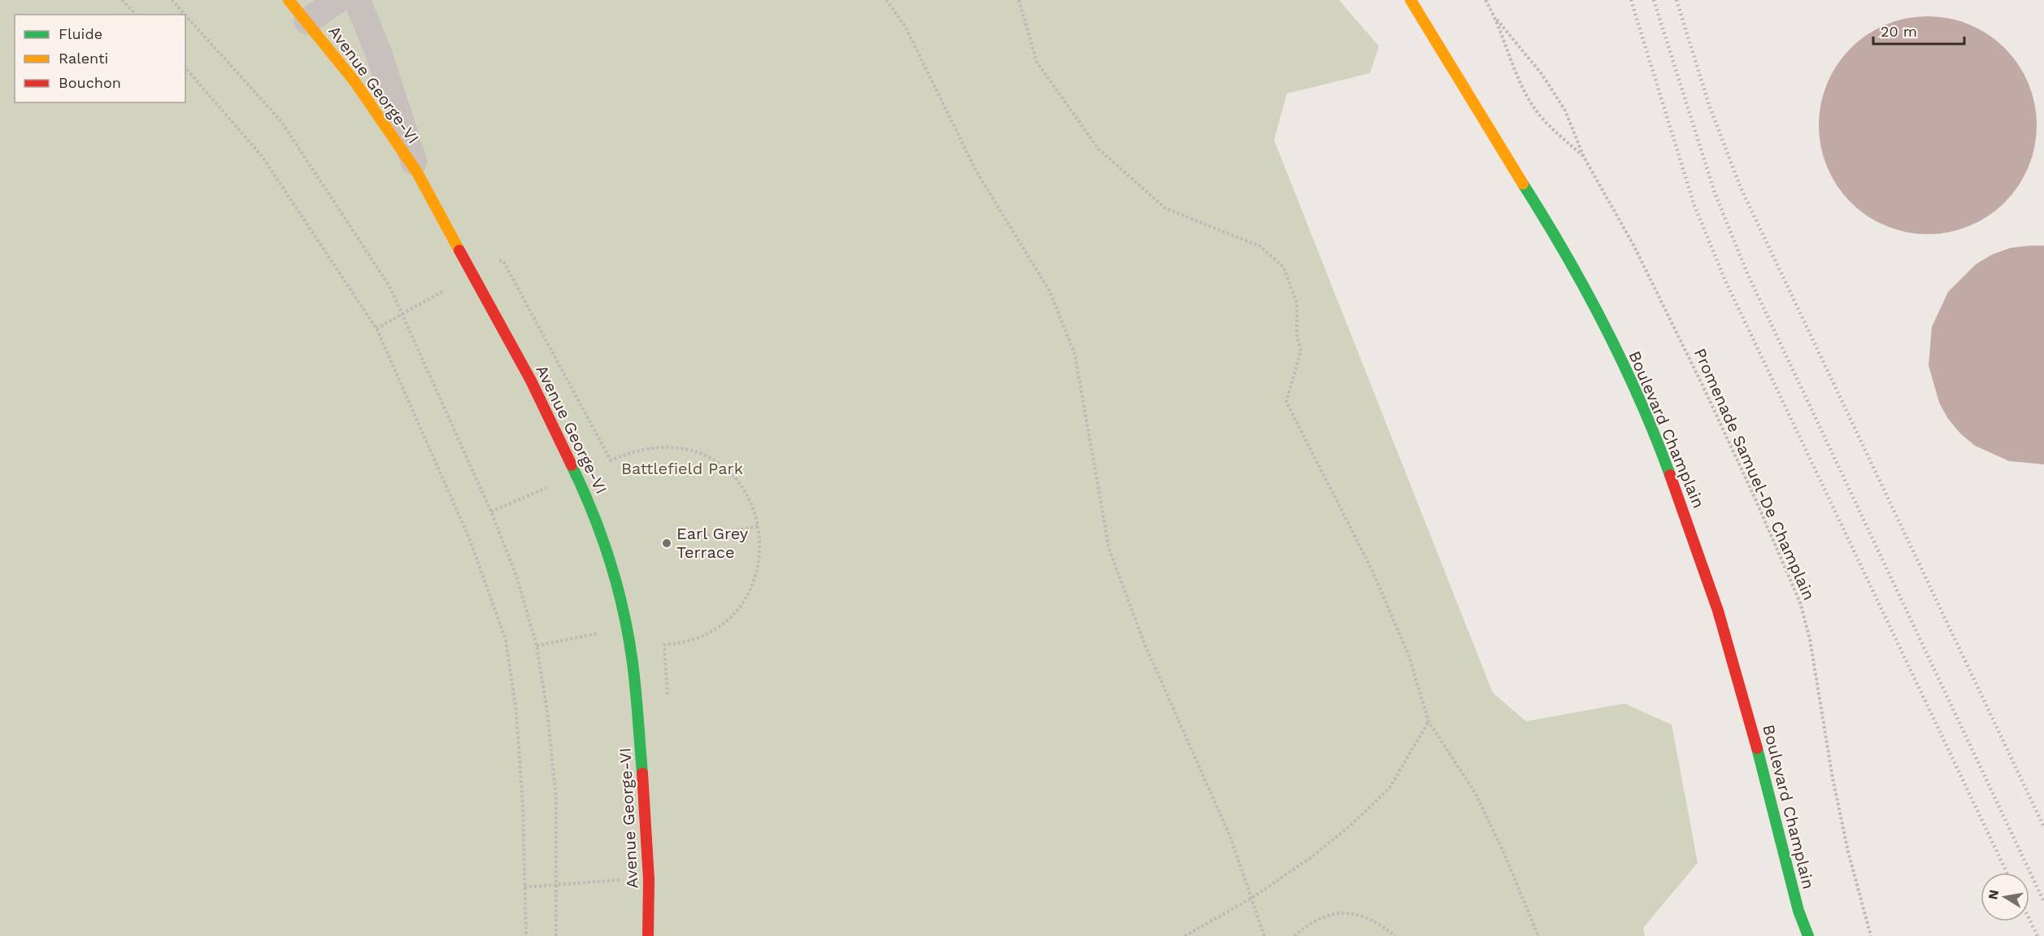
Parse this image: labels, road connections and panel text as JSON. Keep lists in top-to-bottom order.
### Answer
{
  "streets": {
    "main road": ["Avenue George-VI", "Boulevard Champlain"],
    "path": ["Promenade Samuel-De Champlain"]
  },
  "parks": ["Battlefield Park"],
  "places": ["Earl Grey Terrace"],
  "legend": ["Fluide", "Ralenti", "Bouchon"],
  "scale_bar": "20 m",
  "north": "left"
}
